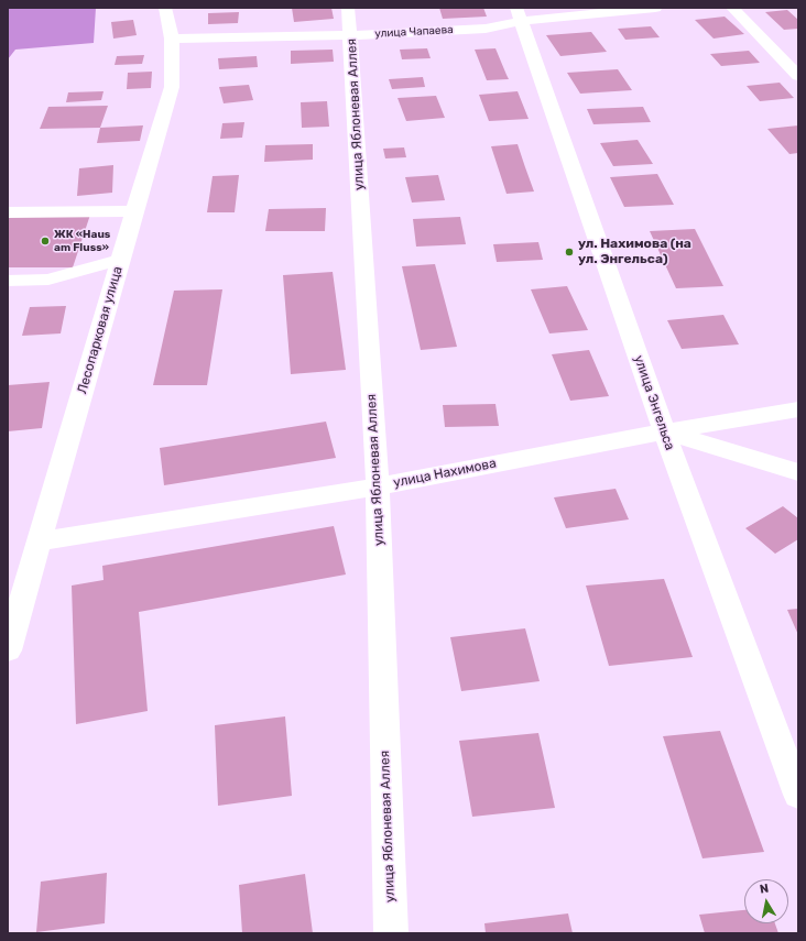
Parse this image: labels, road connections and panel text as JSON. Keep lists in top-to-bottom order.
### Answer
{
  "streets": {
    "street": [
      "улица Чапаева",
      "улица Яблоневая Аллея",
      "Лесопарковая улица",
      "улица Энгельса",
      "улица Нахимова"
    ]
  },
  "crossings": [
    ["улица Чапаева", "улица Яблоневая Аллея"],
    ["улица Чапаева", "Лесопарковая улица"],
    ["улица Чапаева", "улица Энгельса"],
    ["улица Яблоневая Аллея", "улица Нахимова"],
    ["Лесопарковая улица", "улица Нахимова"],
    ["улица Энгельса", "улица Нахимова"]
  ],
  "places": ["ЖК «Haus am Fluss»", "ул. Нахимова (на ул. Энгельса)"],
  "north": "top"
}
